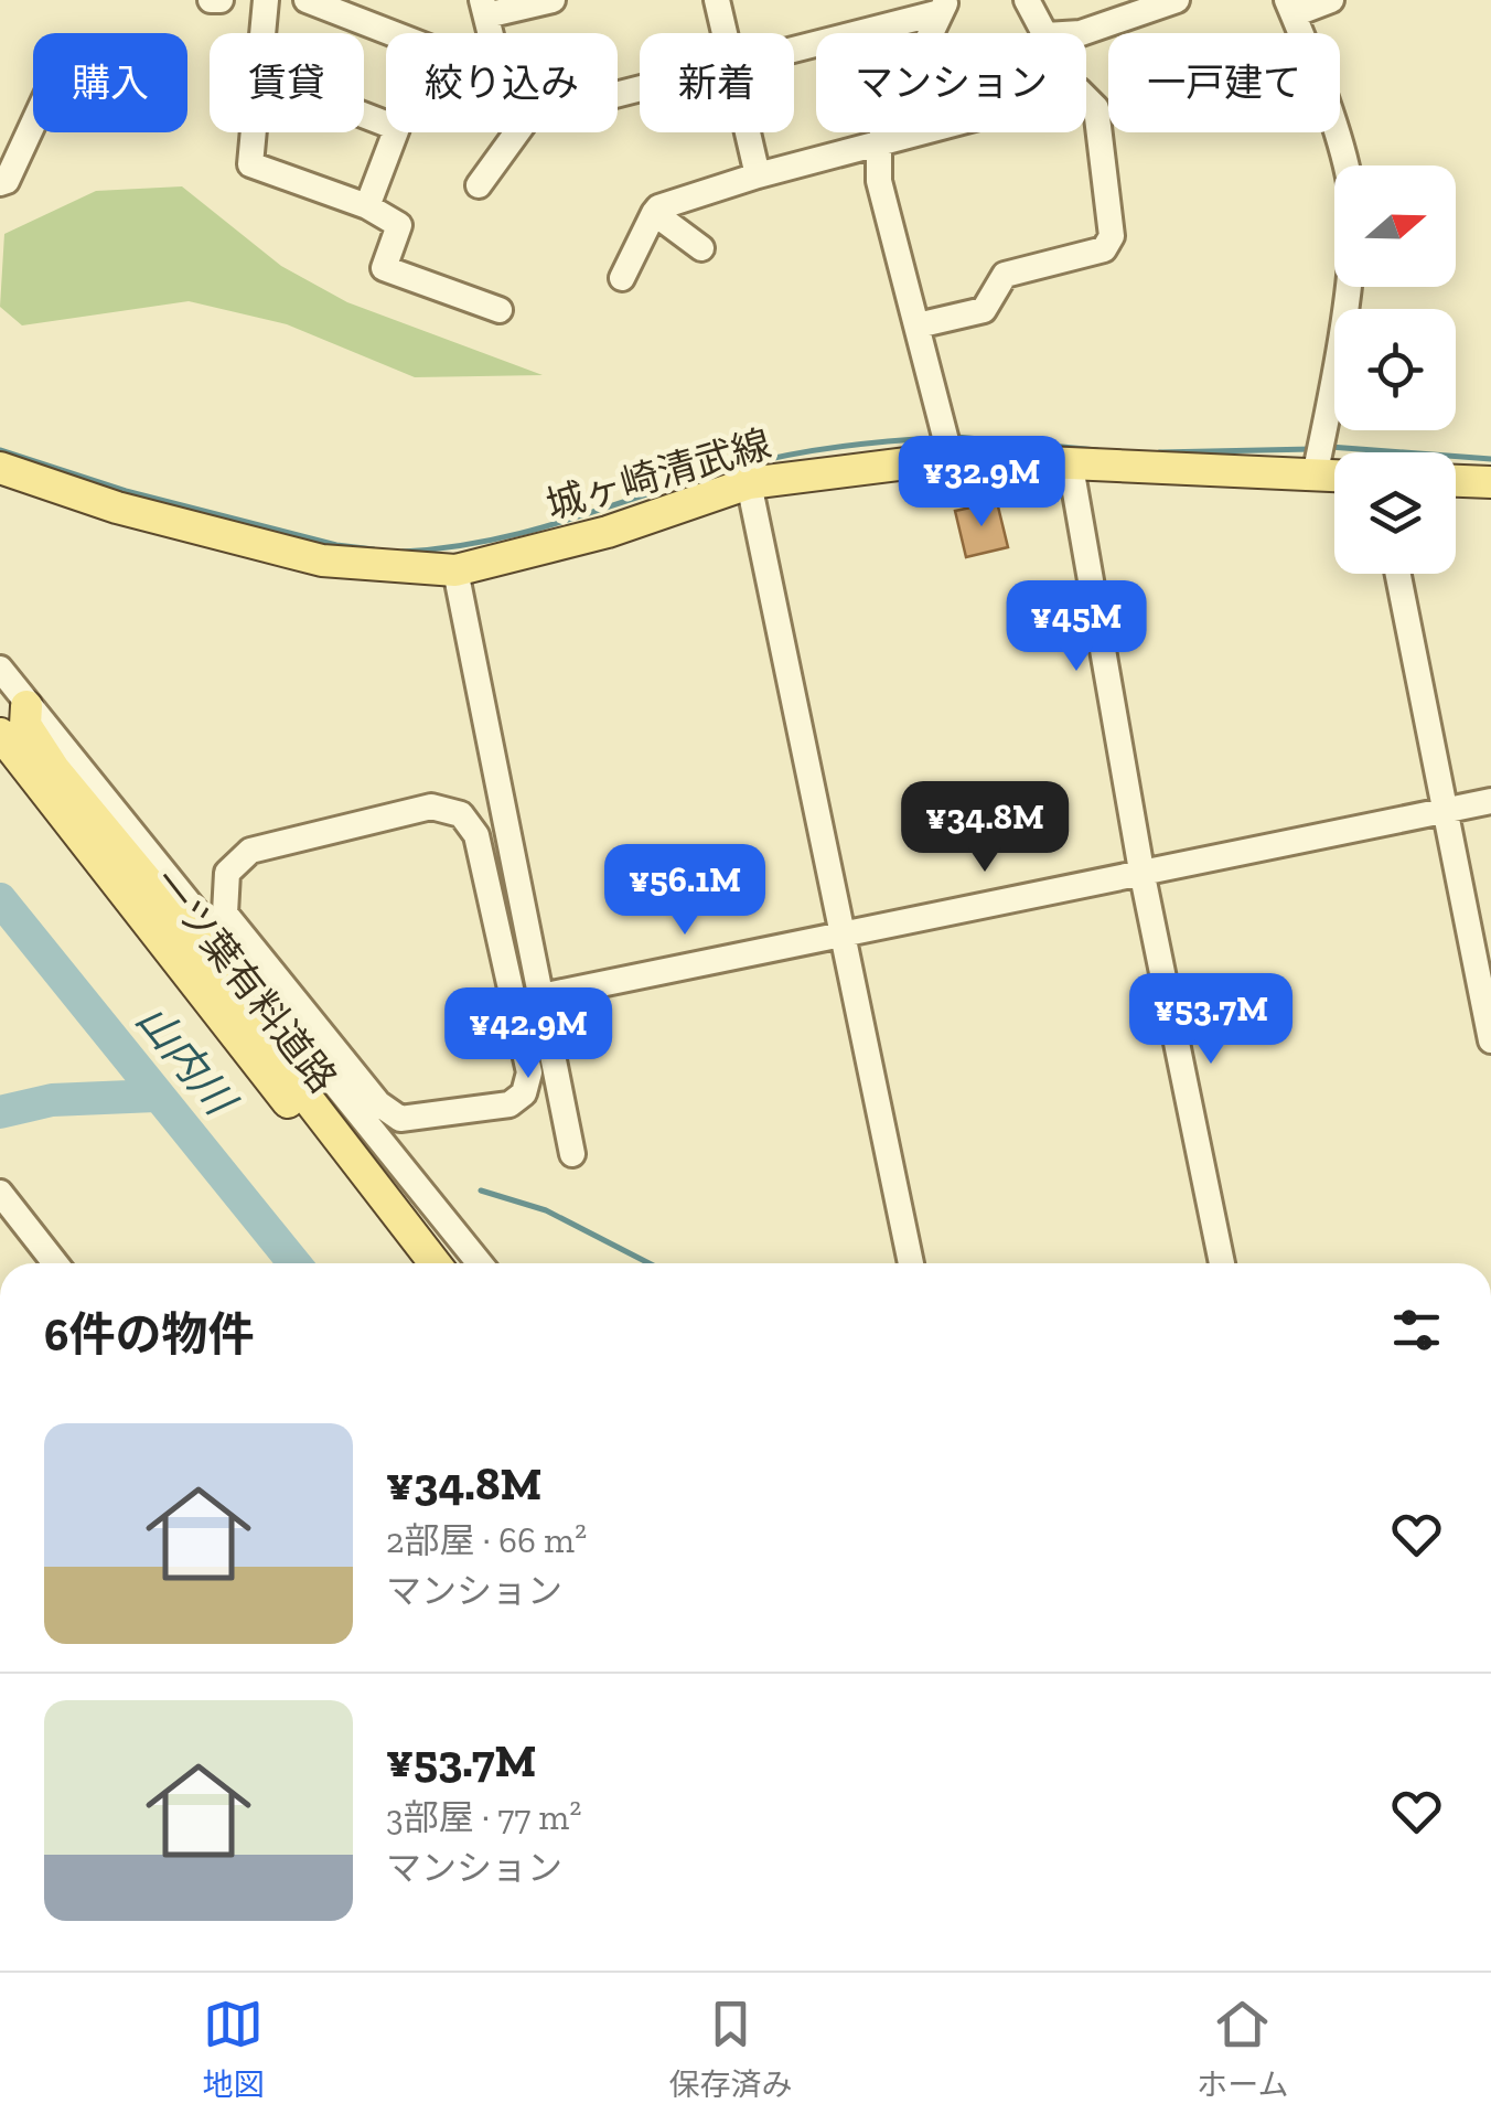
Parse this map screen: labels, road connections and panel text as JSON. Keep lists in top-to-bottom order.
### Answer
{
  "streets": {
    "main road": ["城ヶ崎清武線", "一ツ葉有料道路"]
  },
  "water": ["山内川"],
  "north": "right",
  "page": {
    "chip": [
      "購入",
      "賃貸",
      "絞り込み",
      "新着",
      "マンション",
      "一戸建て"
    ],
    "price": [
      "¥32.9M",
      "¥45M",
      "¥34.8M",
      "¥56.1M",
      "¥53.7M",
      "¥42.9M"
    ],
    "heading": "6件の物件",
    "list": [
      {
        "name": "¥34.8M",
        "note": "2部屋 · 66 m² · マンション"
      },
      {
        "name": "¥53.7M",
        "note": "3部屋 · 77 m² · マンション"
      }
    ],
    "tabs": ["地図", "保存済み", "ホーム"]
  }
}
